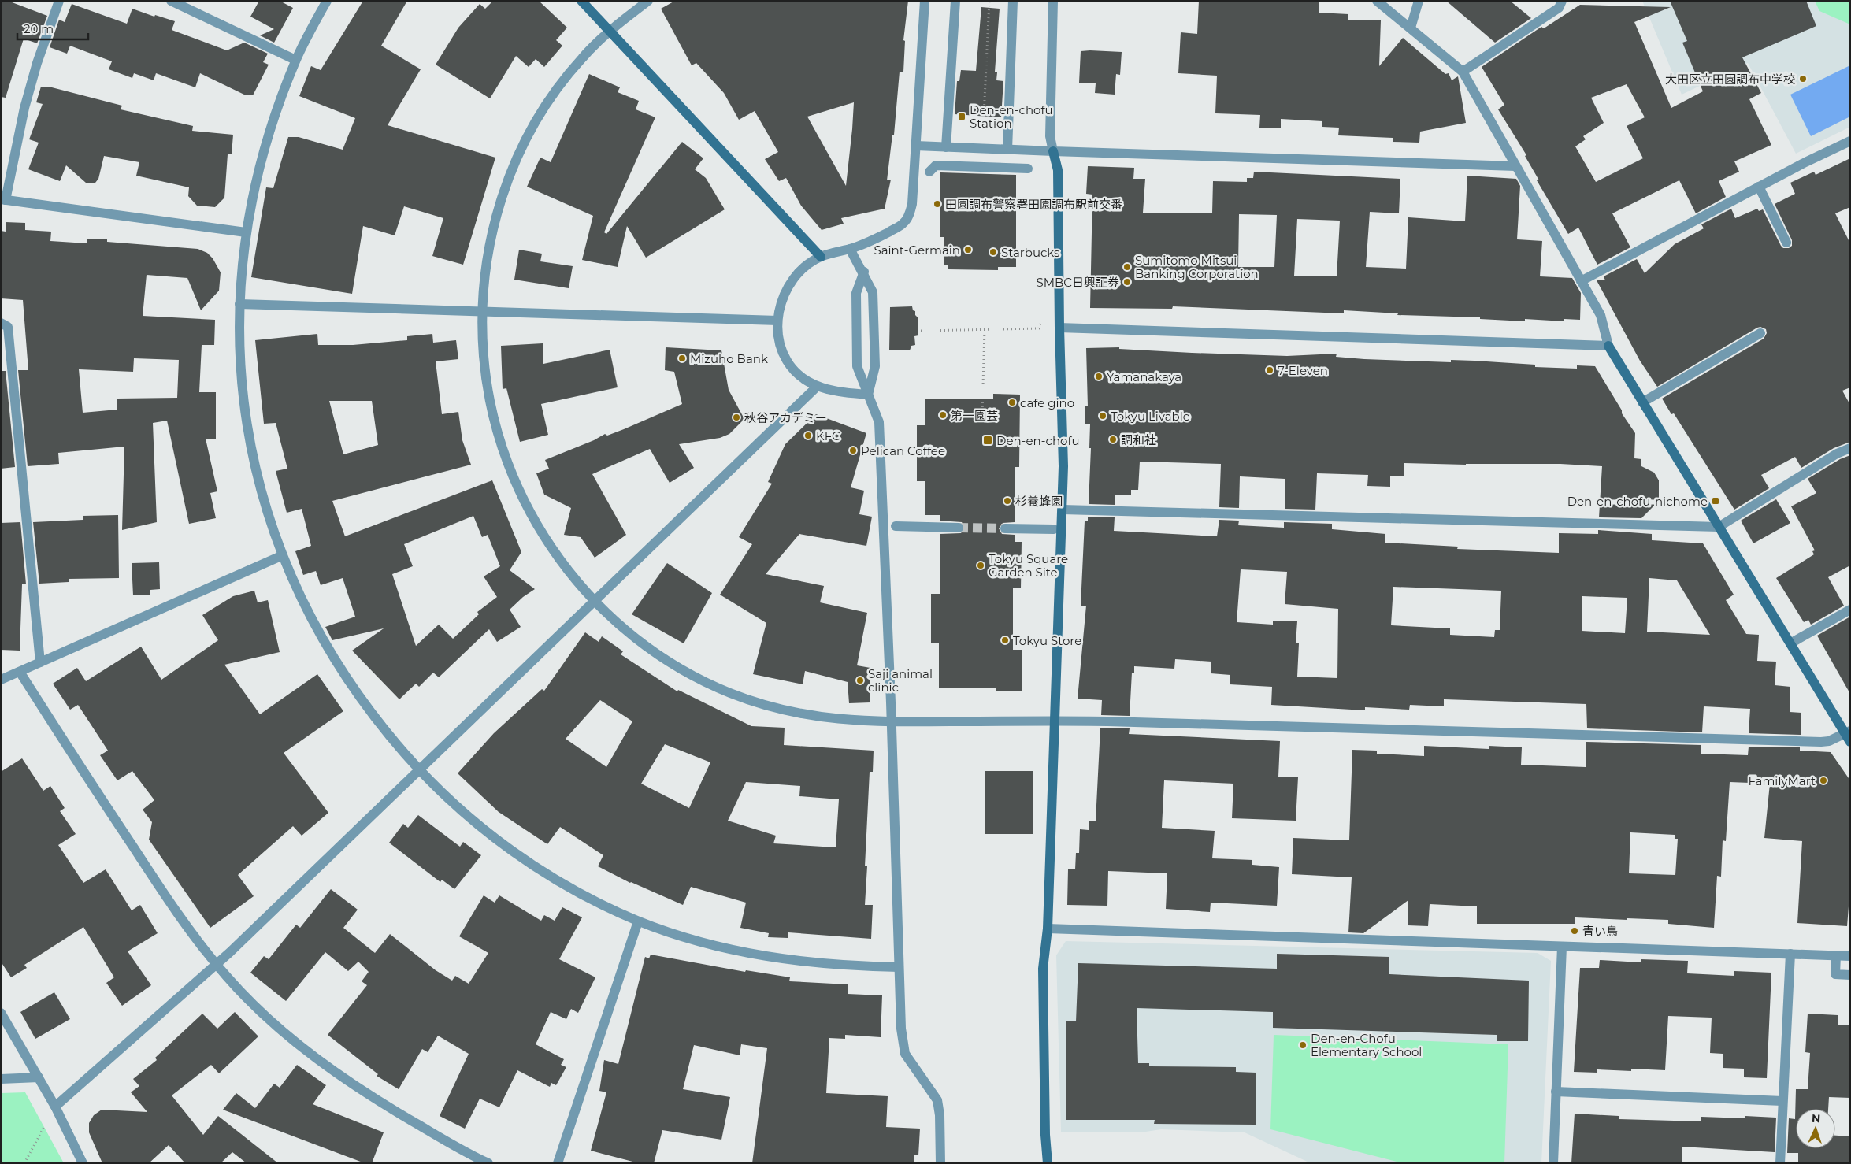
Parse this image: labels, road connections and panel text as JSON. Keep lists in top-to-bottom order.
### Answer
{
  "places": {
    "other": [
      "大田区立田園調布中学校",
      "田園調布警察署田園調布駅前交番",
      "Saint-Germain",
      "Starbucks",
      "Sumitomo Mitsui Banking Corporation",
      "SMBC日興証券",
      "Mizuho Bank",
      "7-Eleven",
      "Yamanakaya",
      "cafe gino",
      "第一園芸",
      "Tokyu Livable",
      "秋谷アカデミー",
      "KFC",
      "調和社",
      "Pelican Coffee",
      "杉養蜂園",
      "Tokyu Square Garden Site",
      "Tokyu Store",
      "Saji animal clinic",
      "FamilyMart",
      "青い鳥",
      "Den-en-Chofu Elementary School"
    ],
    "transit": ["Den-en-chofu Station", "Den-en-chofu", "Den-en-chofu-nichome"]
  },
  "scale_bar": "20 m",
  "north": "top"
}
